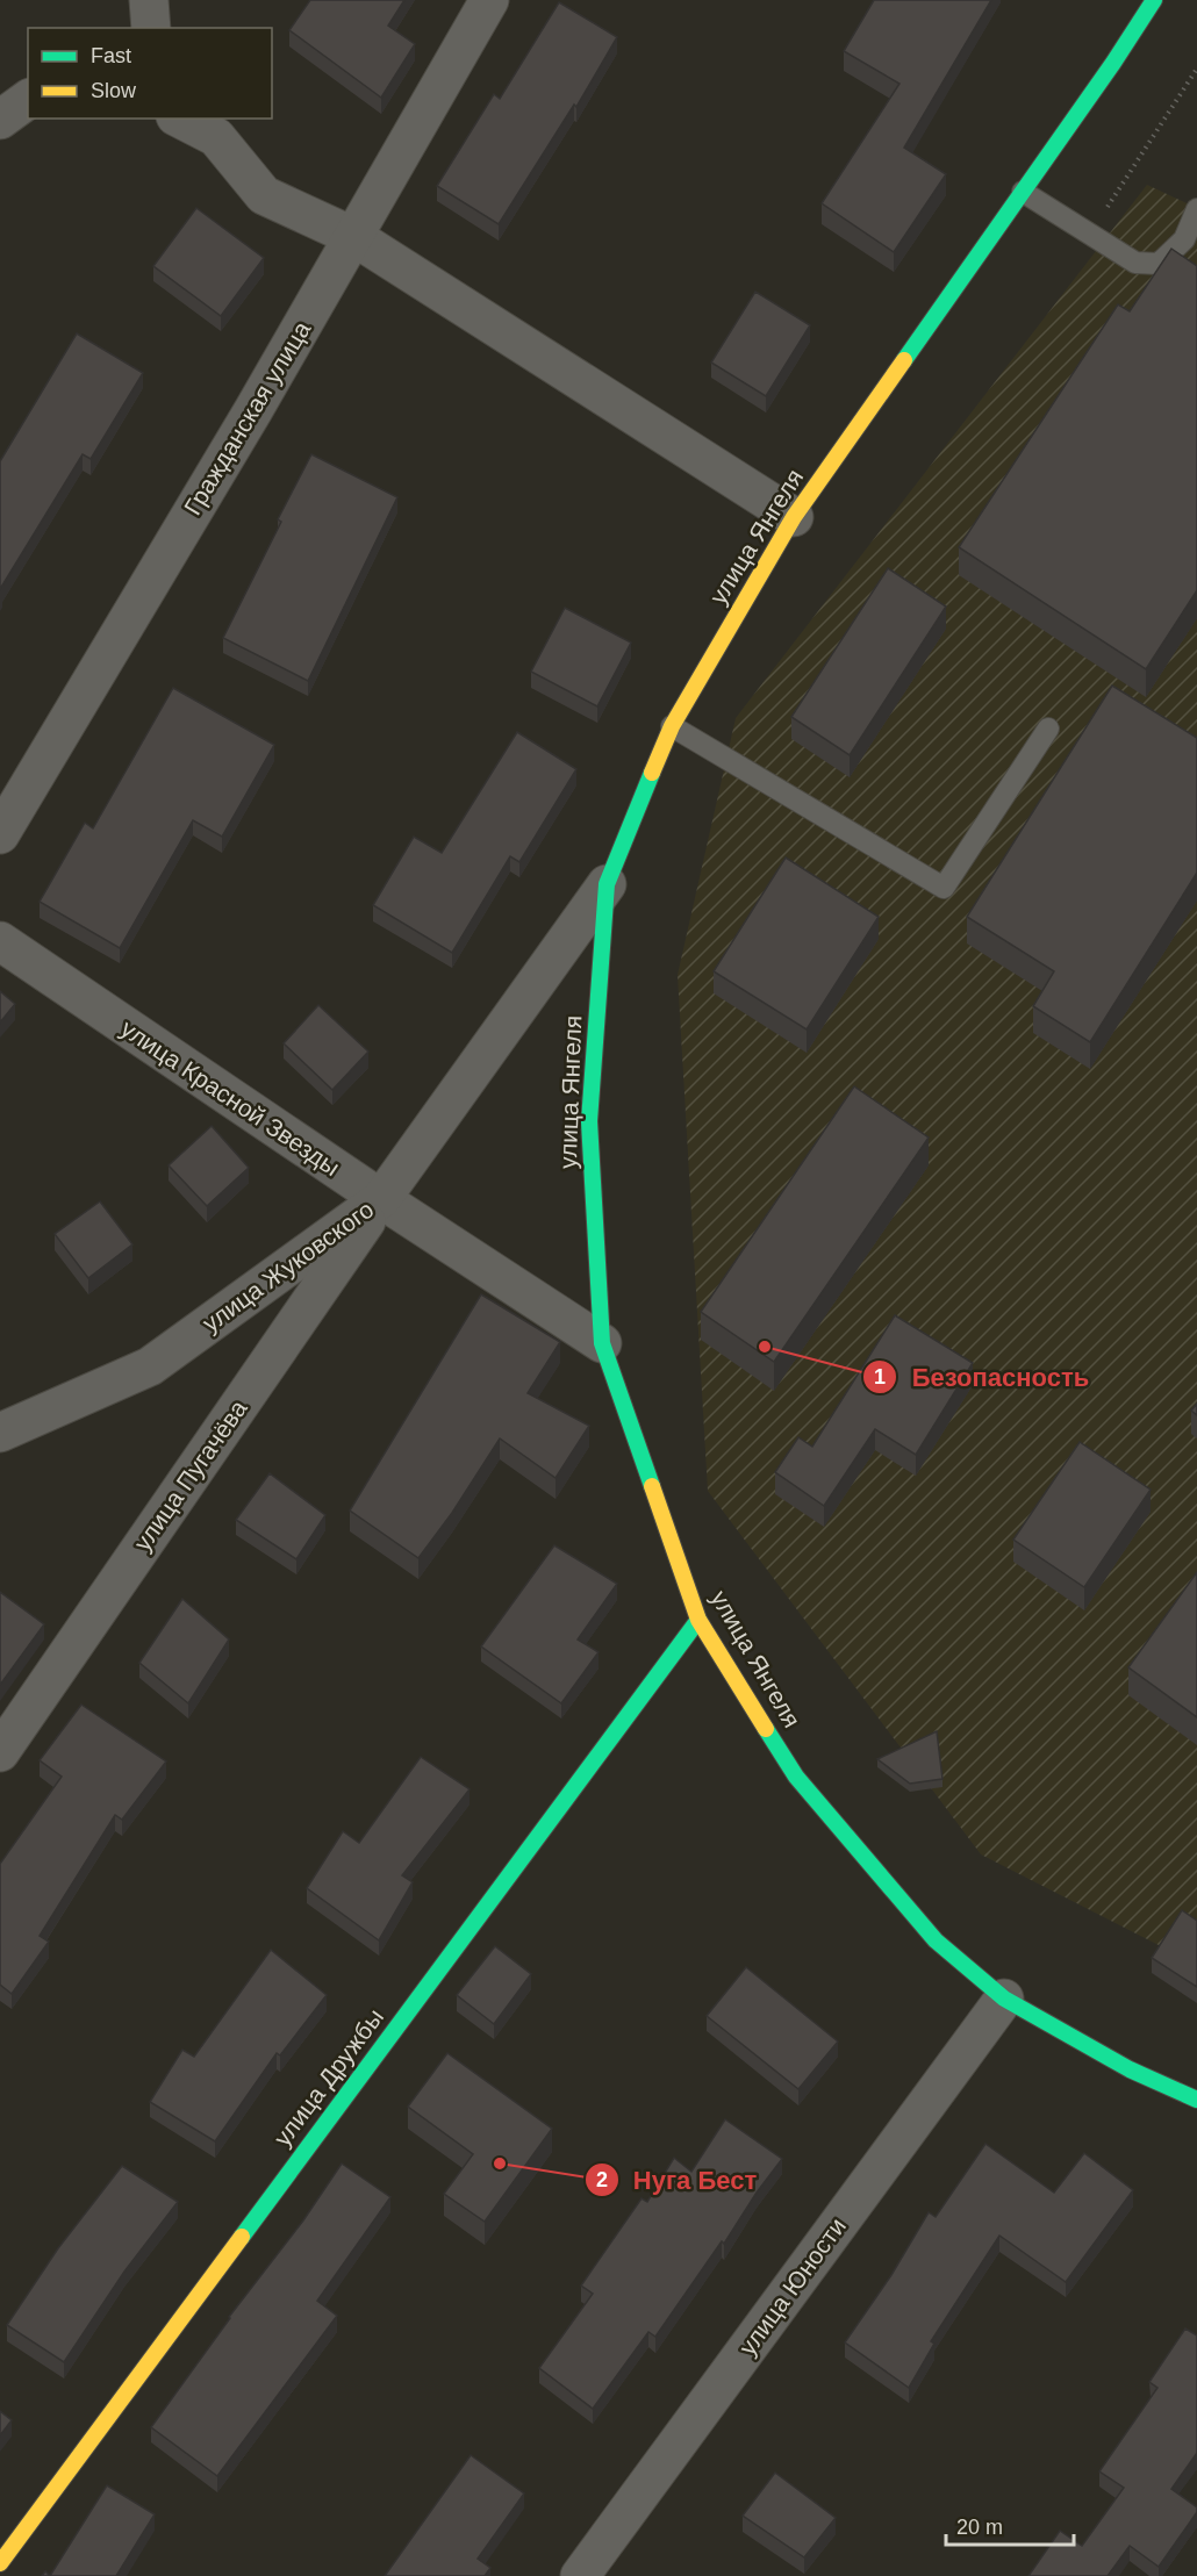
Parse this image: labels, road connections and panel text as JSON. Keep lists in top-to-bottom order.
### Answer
{
  "streets": {
    "street": [
      "Гражданская улица",
      "улица Янгеля",
      "улица Красной Звезды",
      "улица Жуковского",
      "улица Пугачёва",
      "улица Дружбы",
      "улица Юности"
    ]
  },
  "crossings": [
    ["улица Янгеля", "улица Красной Звезды"],
    ["улица Янгеля", "улица Жуковского"],
    ["улица Янгеля", "улица Дружбы"],
    ["улица Янгеля", "улица Юности"],
    ["улица Красной Звезды", "улица Жуковского"],
    ["улица Красной Звезды", "улица Пугачёва"],
    ["улица Жуковского", "улица Пугачёва"]
  ],
  "places": ["Безопасность", "Нуга Бест"],
  "legend": ["Fast", "Slow"],
  "scale_bar": "20 m"
}
